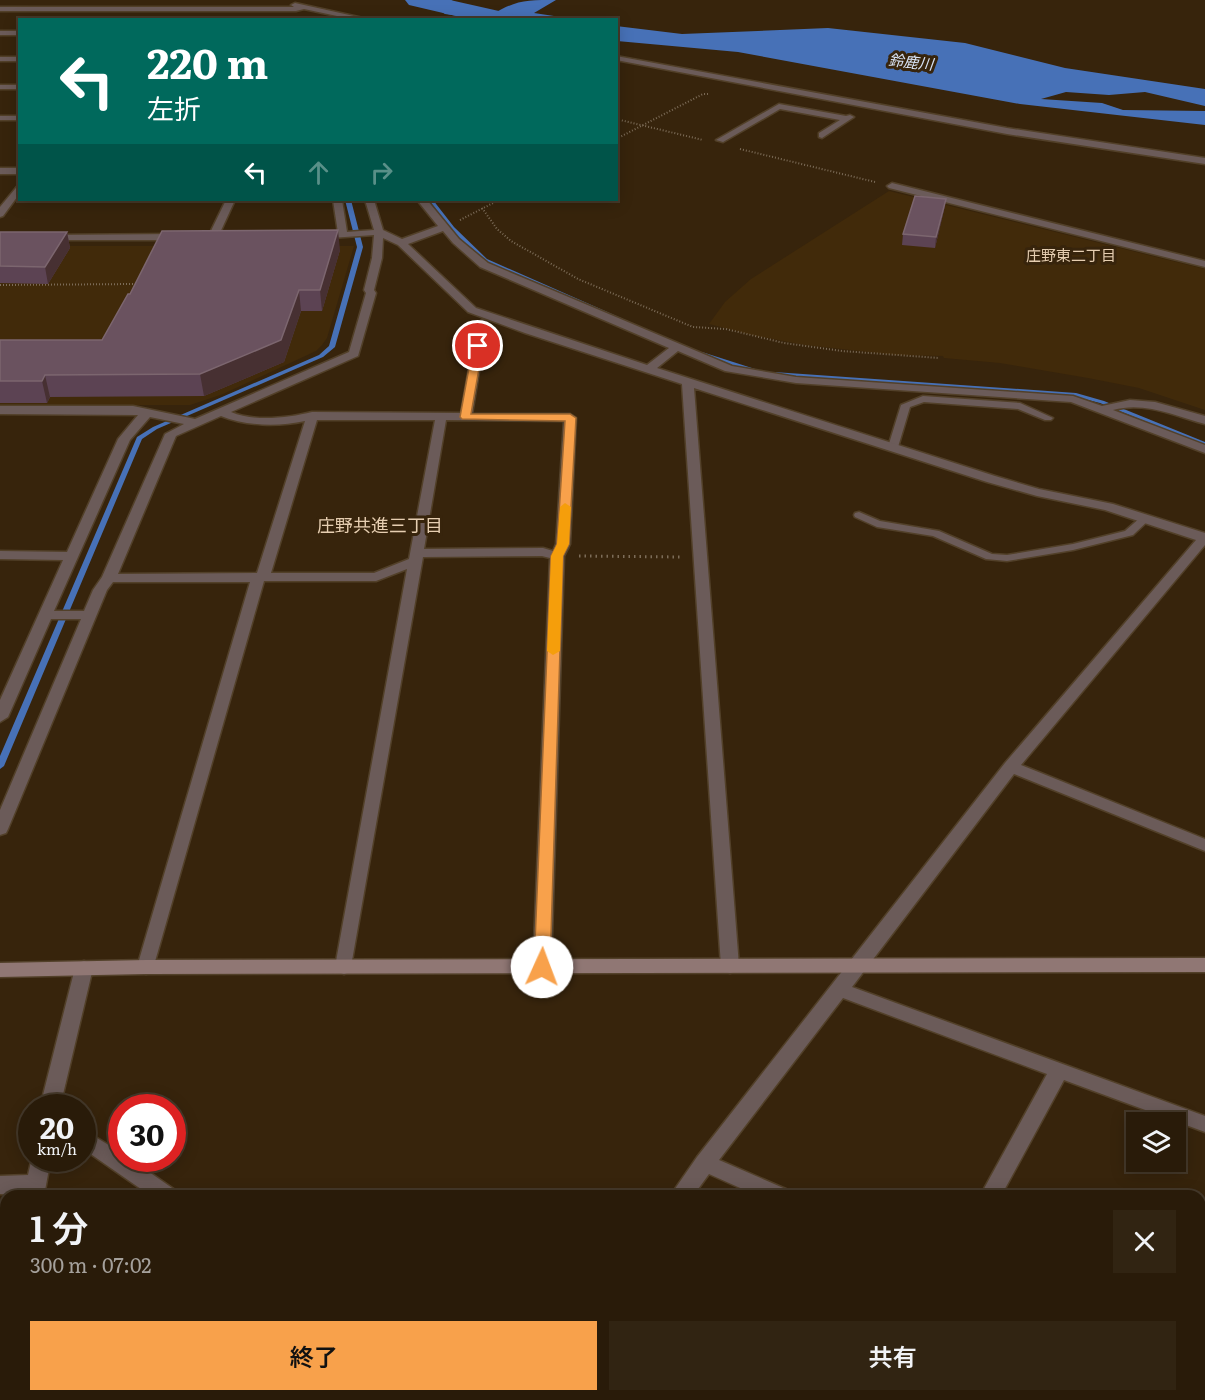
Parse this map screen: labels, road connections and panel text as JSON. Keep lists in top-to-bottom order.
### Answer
{
  "districts": ["庄野東二丁目", "庄野共進三丁目"],
  "water": ["鈴鹿川"],
  "page": {
    "turn": ["220 m", "左折"],
    "speed": "20 km/h",
    "limit": "30",
    "heading": ["1 分", "300 m · 07:02"],
    "buttons": ["終了", "共有"]
  }
}
